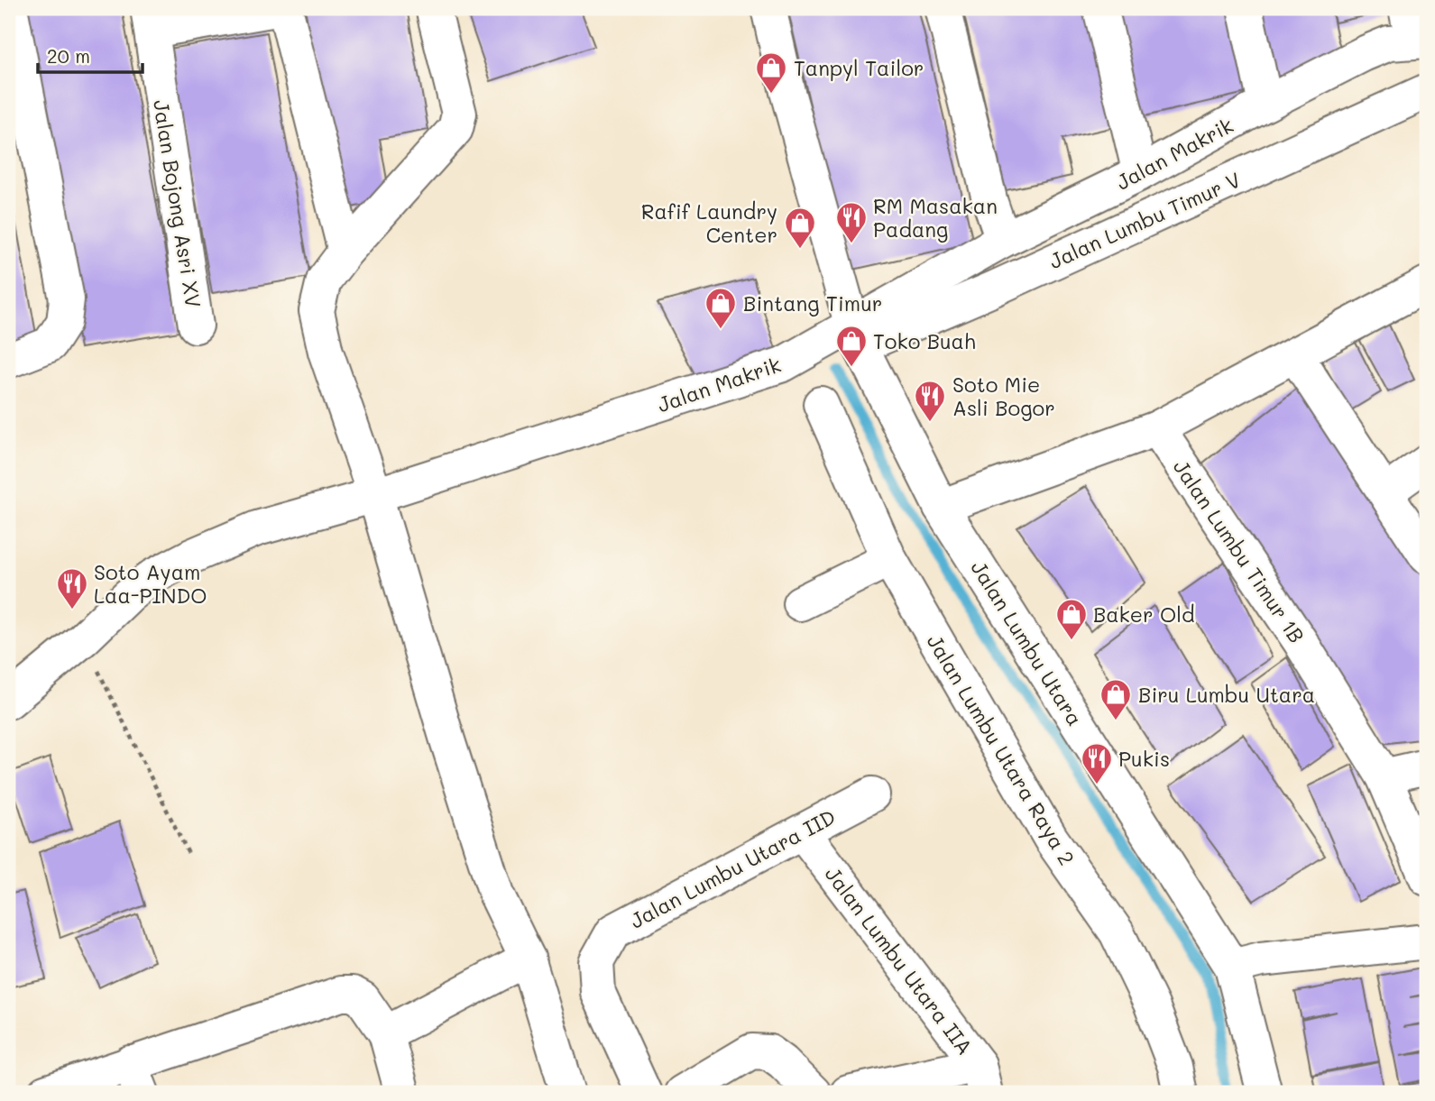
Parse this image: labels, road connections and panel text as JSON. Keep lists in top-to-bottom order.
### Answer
{
  "streets": {
    "street": [
      "Jalan Makrik",
      "Jalan Bojong Asri XV",
      "Jalan Lumbu Timur V",
      "Jalan Lumbu Timur 1B",
      "Jalan Lumbu Utara",
      "Jalan Lumbu Utara Raya 2",
      "Jalan Lumbu Utara IID",
      "Jalan Lumbu Utara IIA"
    ]
  },
  "crossings": [
    ["Jalan Makrik", "Jalan Lumbu Timur V"],
    ["Jalan Makrik", "Jalan Lumbu Utara"],
    ["Jalan Lumbu Timur V", "Jalan Lumbu Utara"],
    ["Jalan Lumbu Utara IID", "Jalan Lumbu Utara IIA"]
  ],
  "places": {
    "shop": [
      "Tanpyl Tailor",
      "Rafif Laundry Center",
      "Bintang Timur",
      "Toko Buah",
      "Baker Old",
      "Biru Lumbu Utara"
    ],
    "restaurant": [
      "RM Masakan Padang",
      "Soto Mie Asli Bogor",
      "Soto Ayam Laa-PINDO",
      "Pukis"
    ]
  },
  "scale_bar": "20 m"
}
